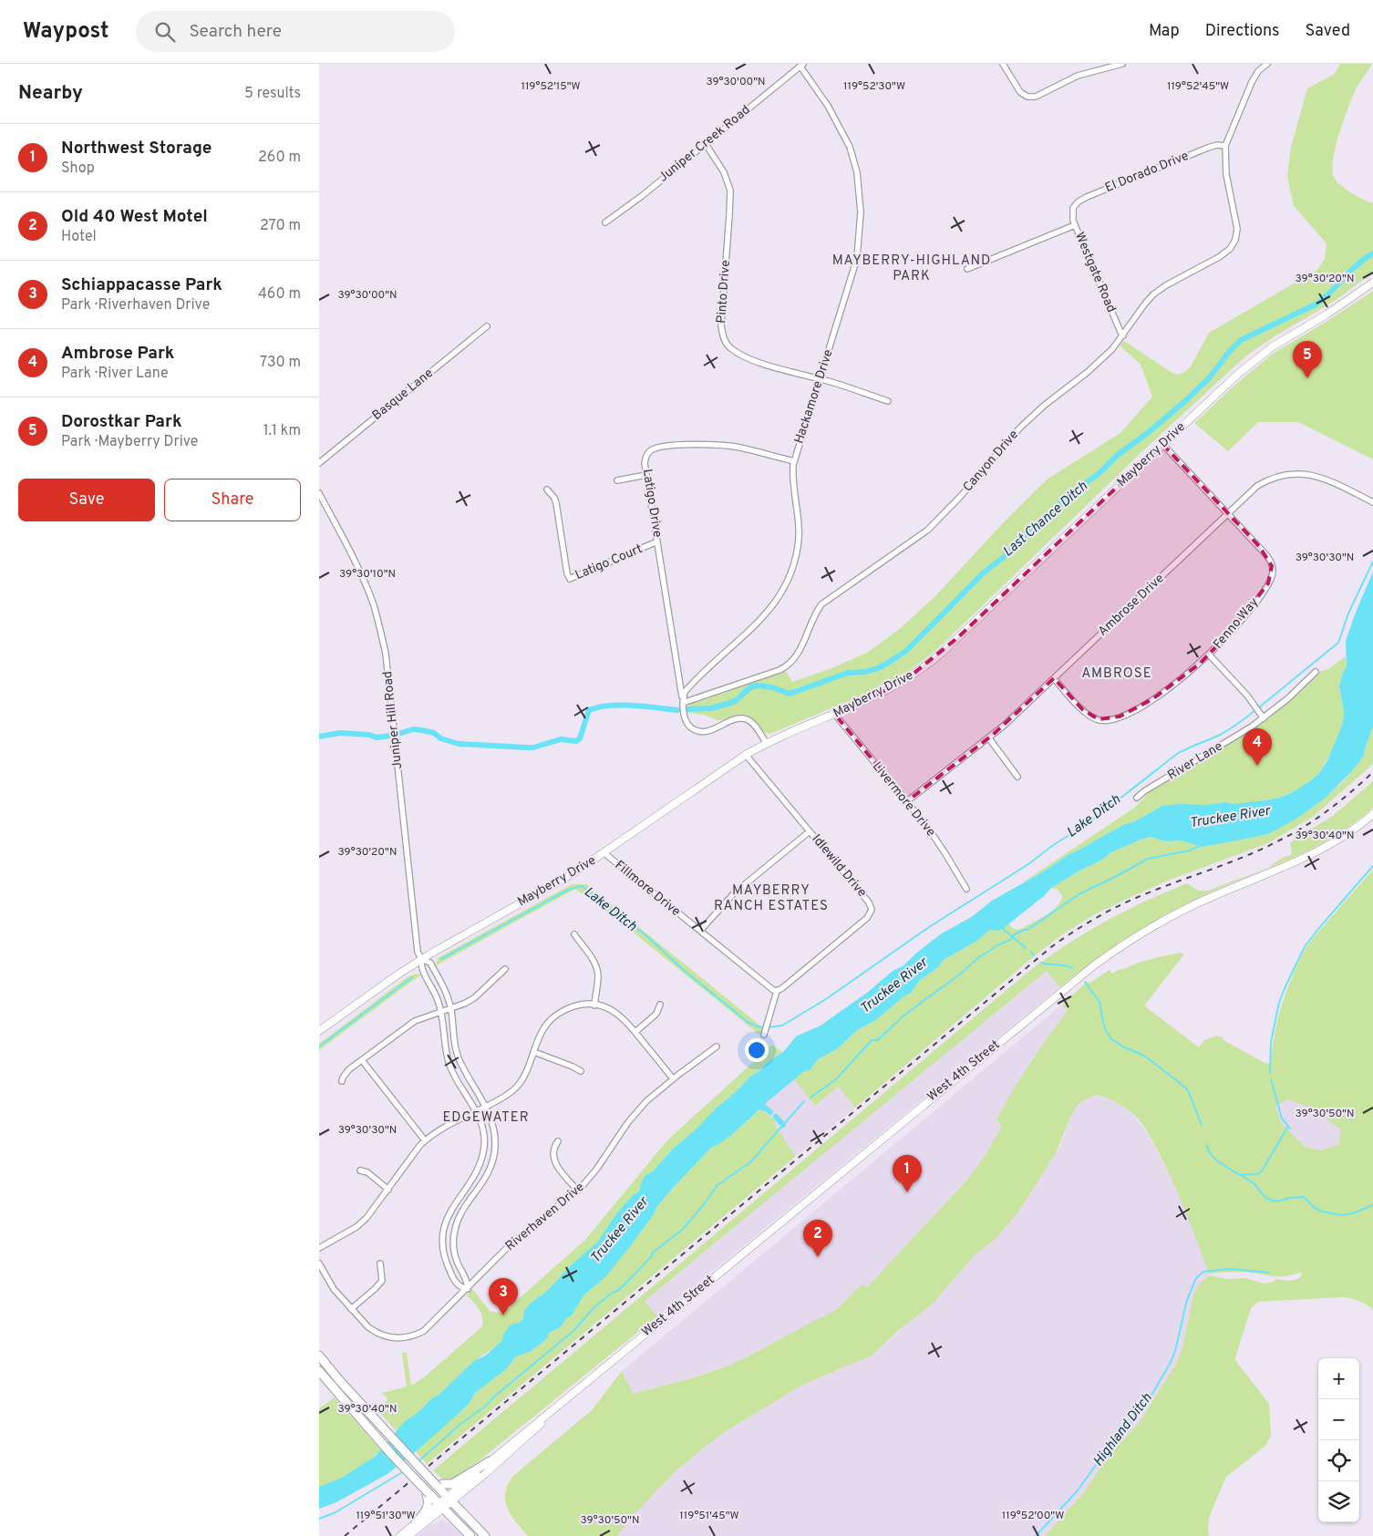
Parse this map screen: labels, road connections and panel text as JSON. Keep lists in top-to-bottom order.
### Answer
{
  "streets": {
    "main road": ["Mayberry Drive", "West 4th Street"],
    "street": [
      "Juniper Creek Road",
      "El Dorado Drive",
      "Westgate Road",
      "Pinto Drive",
      "Basque Lane",
      "Hackamore Drive",
      "Canyon Drive",
      "Latigo Drive",
      "Latigo Court",
      "Ambrose Drive",
      "Fenno Way",
      "Juniper Hill Road",
      "River Lane",
      "Livermore Drive",
      "Idlewild Drive",
      "Fillmore Drive",
      "Riverhaven Drive"
    ]
  },
  "crossings": [
    ["Juniper Creek Road", "Pinto Drive"],
    ["Juniper Creek Road", "Hackamore Drive"],
    ["El Dorado Drive", "Westgate Road"],
    ["El Dorado Drive", "Canyon Drive"],
    ["Westgate Road", "Canyon Drive"],
    ["Pinto Drive", "Hackamore Drive"],
    ["Hackamore Drive", "Canyon Drive"],
    ["Hackamore Drive", "Latigo Drive"],
    ["Mayberry Drive", "Fenno Way"],
    ["Mayberry Drive", "Juniper Hill Road"],
    ["Mayberry Drive", "Livermore Drive"],
    ["Mayberry Drive", "Idlewild Drive"],
    ["Mayberry Drive", "Fillmore Drive"],
    ["Canyon Drive", "Latigo Drive"],
    ["Latigo Drive", "Latigo Court"],
    ["Ambrose Drive", "Fenno Way"],
    ["Ambrose Drive", "Livermore Drive"],
    ["Juniper Hill Road", "Riverhaven Drive"],
    ["Idlewild Drive", "Fillmore Drive"]
  ],
  "districts": [
    "MAYBERRY-HIGHLAND PARK",
    "AMBROSE",
    "MAYBERRY RANCH ESTATES",
    "EDGEWATER"
  ],
  "water": [
    "Last Chance Ditch",
    "Lake Ditch",
    "Truckee River",
    "Highland Ditch"
  ],
  "page": {
    "header": "Waypost",
    "search": "Search here",
    "nav": ["Map", "Directions", "Saved"],
    "heading": ["Nearby", "5 results"],
    "list": [
      {
        "mark": "1",
        "name": "Northwest Storage",
        "note": "Shop",
        "value": "260 m"
      },
      {
        "mark": "2",
        "name": "Old 40 West Motel",
        "note": "Hotel",
        "value": "270 m"
      },
      {
        "mark": "3",
        "name": "Schiappacasse Park",
        "note": "Park · Riverhaven Drive",
        "value": "460 m"
      },
      {
        "mark": "4",
        "name": "Ambrose Park",
        "note": "Park · River Lane",
        "value": "730 m"
      },
      {
        "mark": "5",
        "name": "Dorostkar Park",
        "note": "Park · Mayberry Drive",
        "value": "1.1 km"
      }
    ],
    "pins": [
      "5",
      "4",
      "1",
      "2",
      "3"
    ],
    "buttons": ["Save", "Share"],
    "map_buttons": ["+", "−"]
  },
  "coordinates": [
    "39°30'00\"N",
    "119°52'15\"W",
    "119°52'30\"W",
    "119°52'45\"W",
    "39°30'20\"N",
    "39°30'30\"N",
    "39°30'10\"N",
    "39°30'40\"N",
    "39°30'50\"N",
    "119°51'30\"W",
    "119°51'45\"W",
    "119°52'00\"W"
  ]
}
